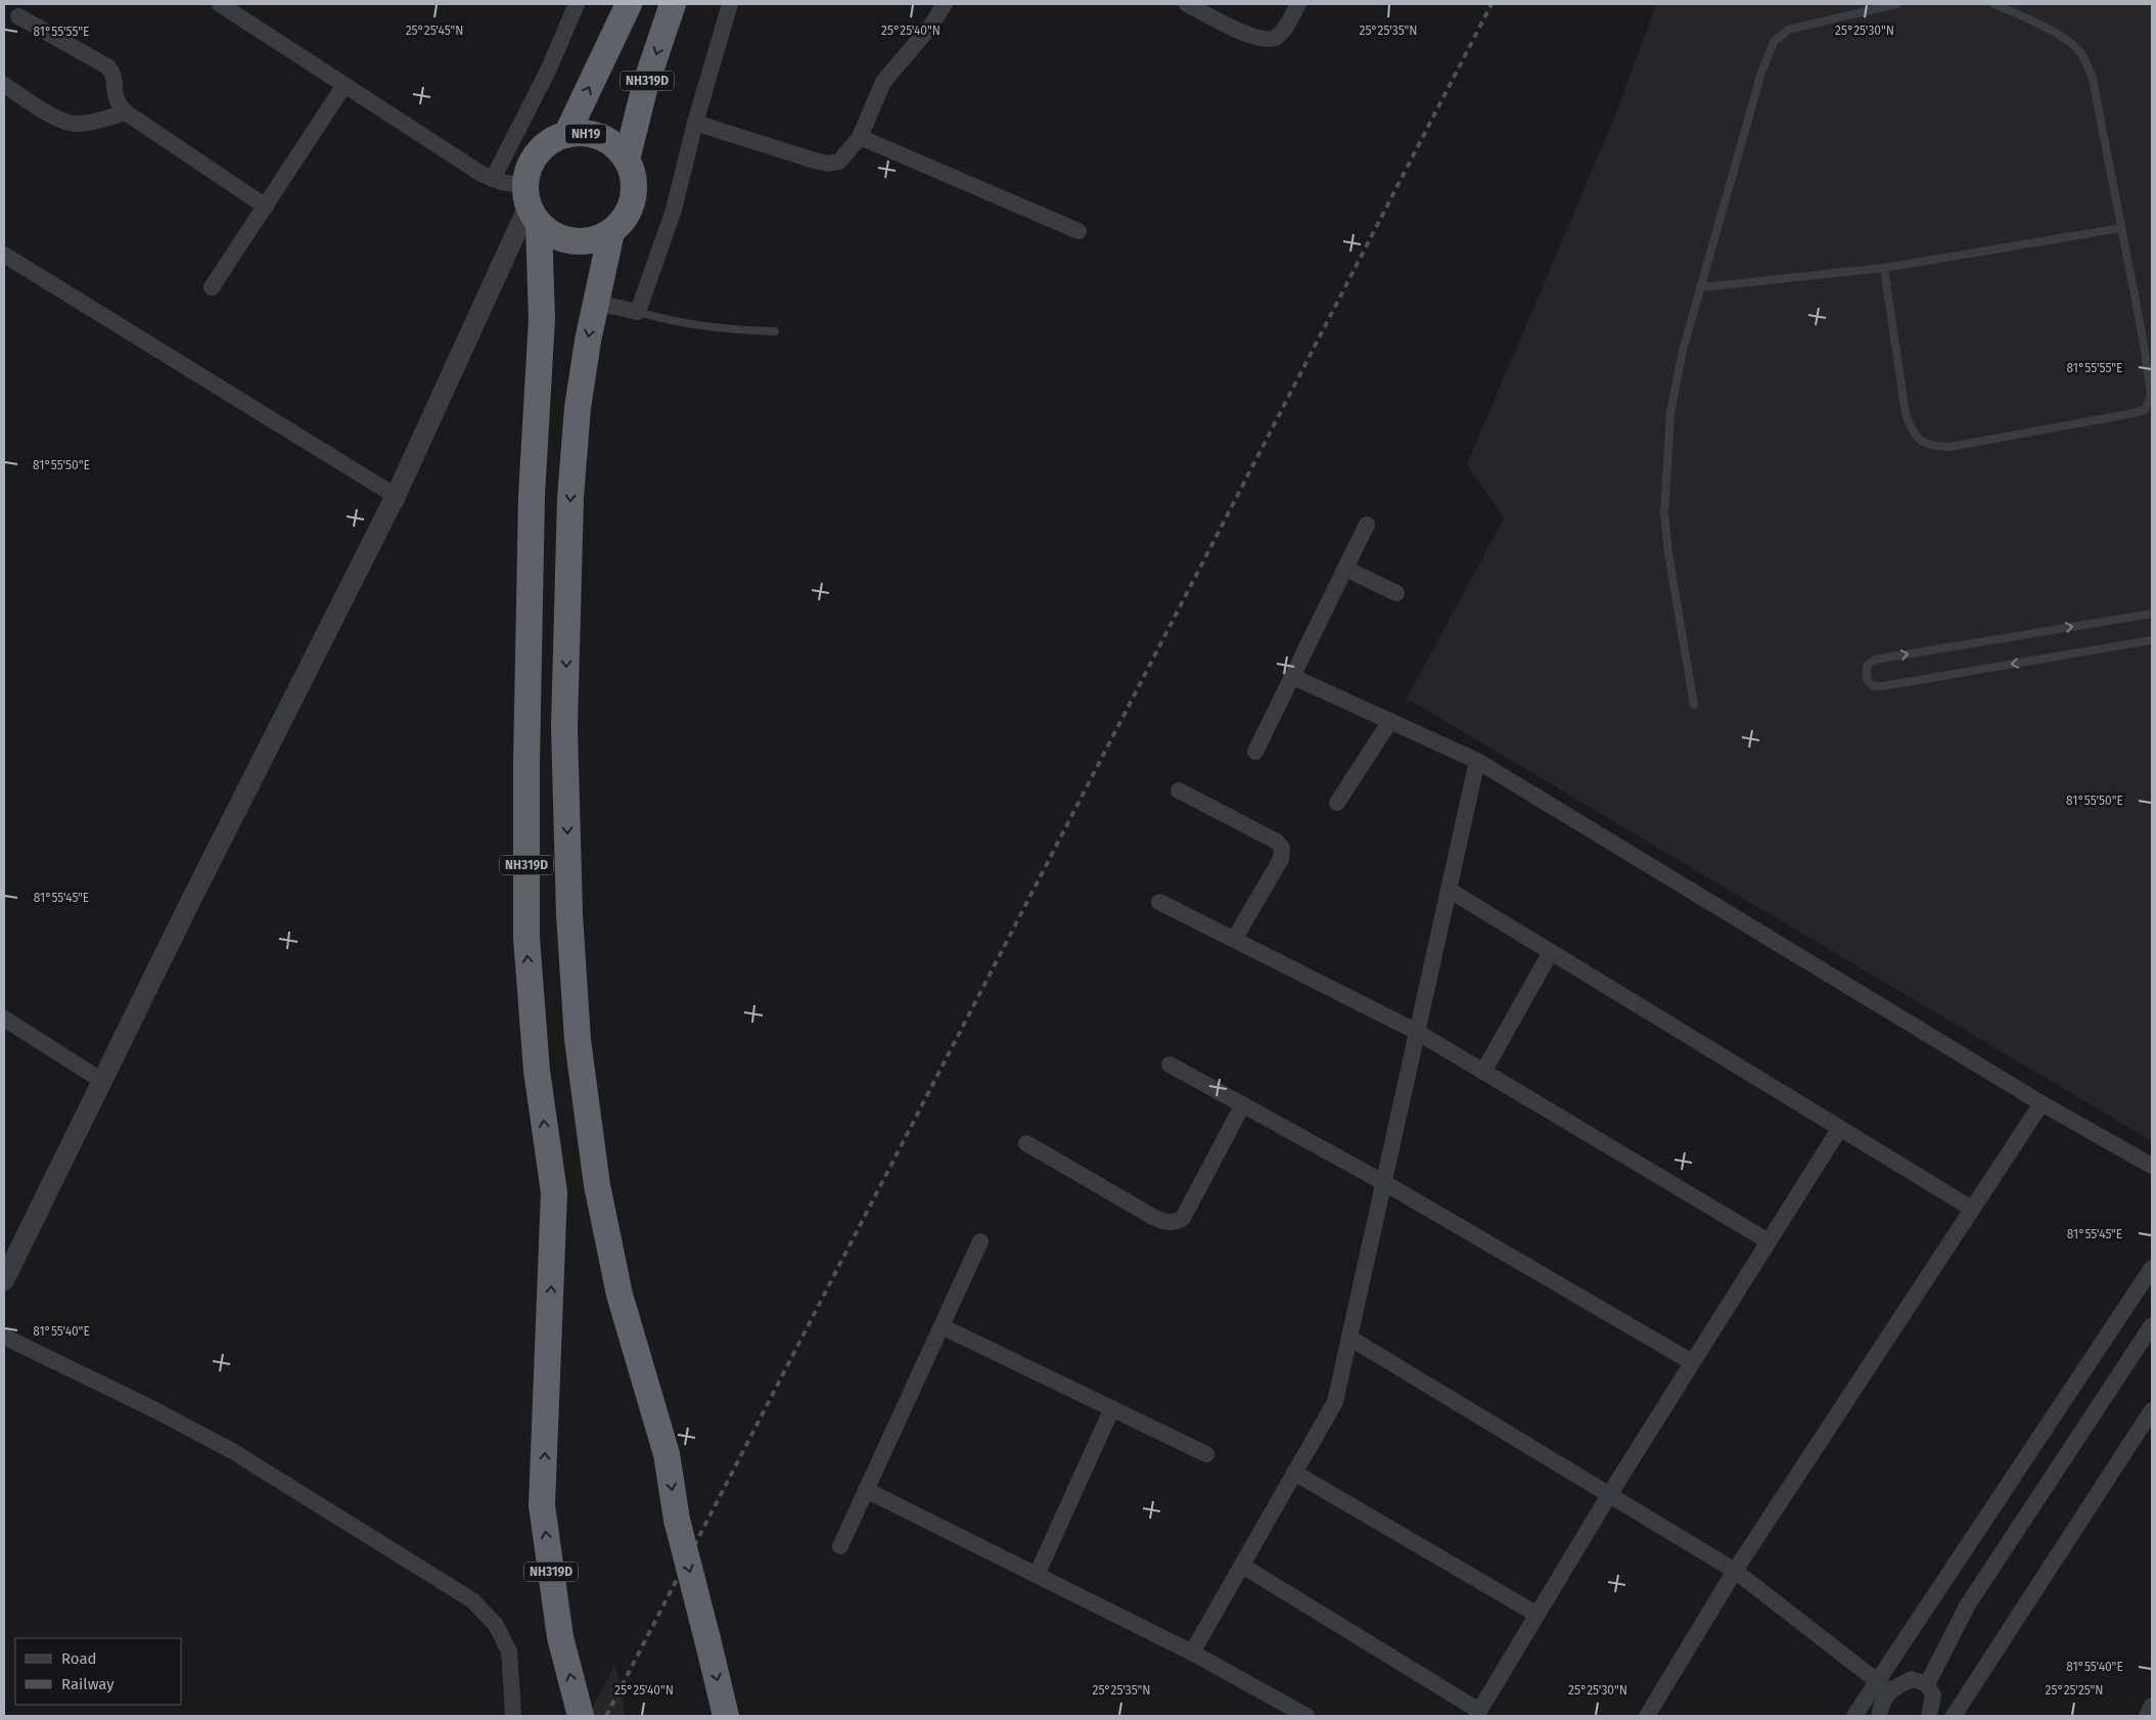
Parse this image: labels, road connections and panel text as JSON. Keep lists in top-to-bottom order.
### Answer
{
  "streets": {
    "highway": ["NH319D", "NH19"]
  },
  "crossings": [
    ["NH319D", "NH19"]
  ],
  "legend": ["Road", "Railway"],
  "coordinates": [
    "25°25'45\"N",
    "25°25'40\"N",
    "25°25'35\"N",
    "25°25'30\"N",
    "81°55'55\"E",
    "81°55'50\"E",
    "81°55'45\"E",
    "81°55'40\"E",
    "25°25'25\"N"
  ]
}
